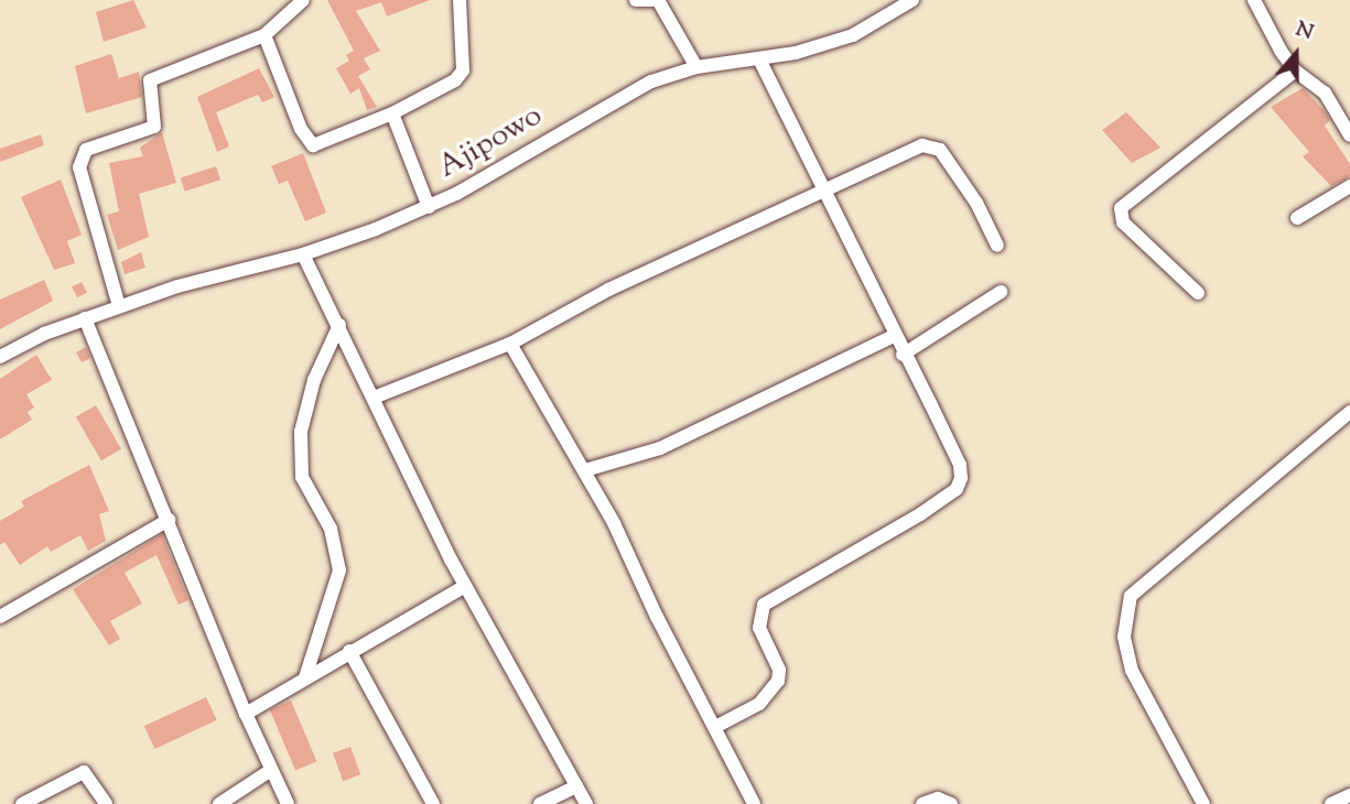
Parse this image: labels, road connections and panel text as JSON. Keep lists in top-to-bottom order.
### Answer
{
  "streets": {
    "street": ["Ajipowo"]
  },
  "north": "top"
}
